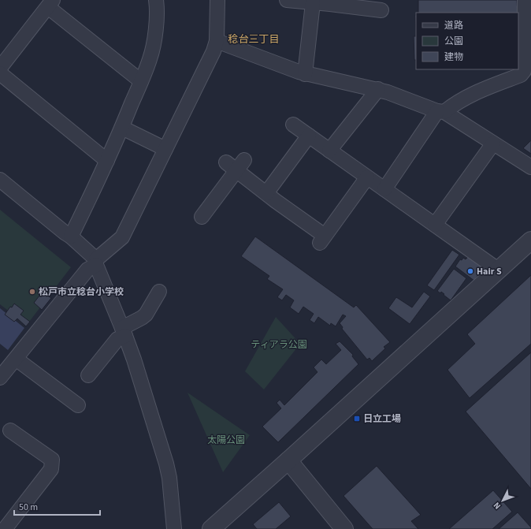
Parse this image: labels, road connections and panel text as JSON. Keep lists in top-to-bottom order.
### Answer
{
  "districts": ["稔台三丁目"],
  "parks": ["ティアラ公園", "太陽公園"],
  "places": {
    "other": ["Hair S", "松戸市立稔台小学校"],
    "transit": ["日立工場"]
  },
  "legend": ["道路", "公園", "建物"],
  "scale_bar": "50 m",
  "north": "bottom left"
}
